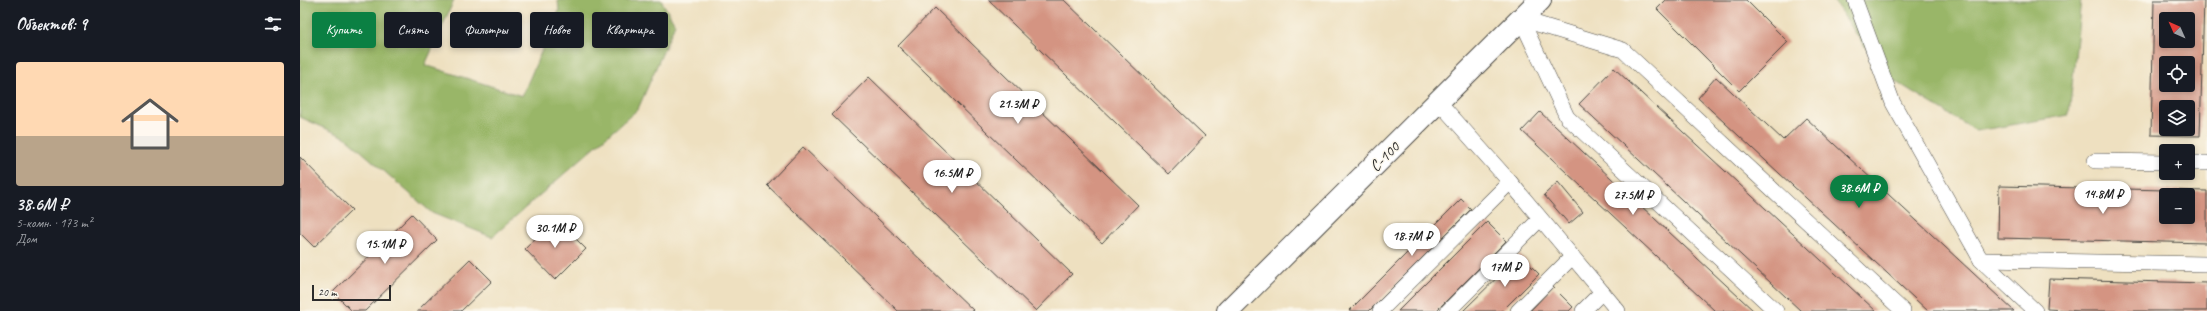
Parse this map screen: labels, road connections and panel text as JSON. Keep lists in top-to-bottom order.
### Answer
{
  "streets": {
    "street": ["С-100"]
  },
  "scale_bar": "20 m",
  "north": "top left",
  "page": {
    "heading": "Объектов: 9",
    "map_buttons": ["+", "−"],
    "chip": [
      "Купить",
      "Снять",
      "Фильтры",
      "Новое",
      "Квартира"
    ],
    "list": [
      {
        "name": "38.6M ₽",
        "note": "5-комн. · 173 m² · Дом"
      }
    ],
    "price": [
      "21.3M ₽",
      "16.5M ₽",
      "38.6M ₽",
      "14.8M ₽",
      "27.5M ₽",
      "30.1M ₽",
      "18.7M ₽",
      "15.1M ₽",
      "17M ₽"
    ],
    "scale": "20 m"
  }
}
